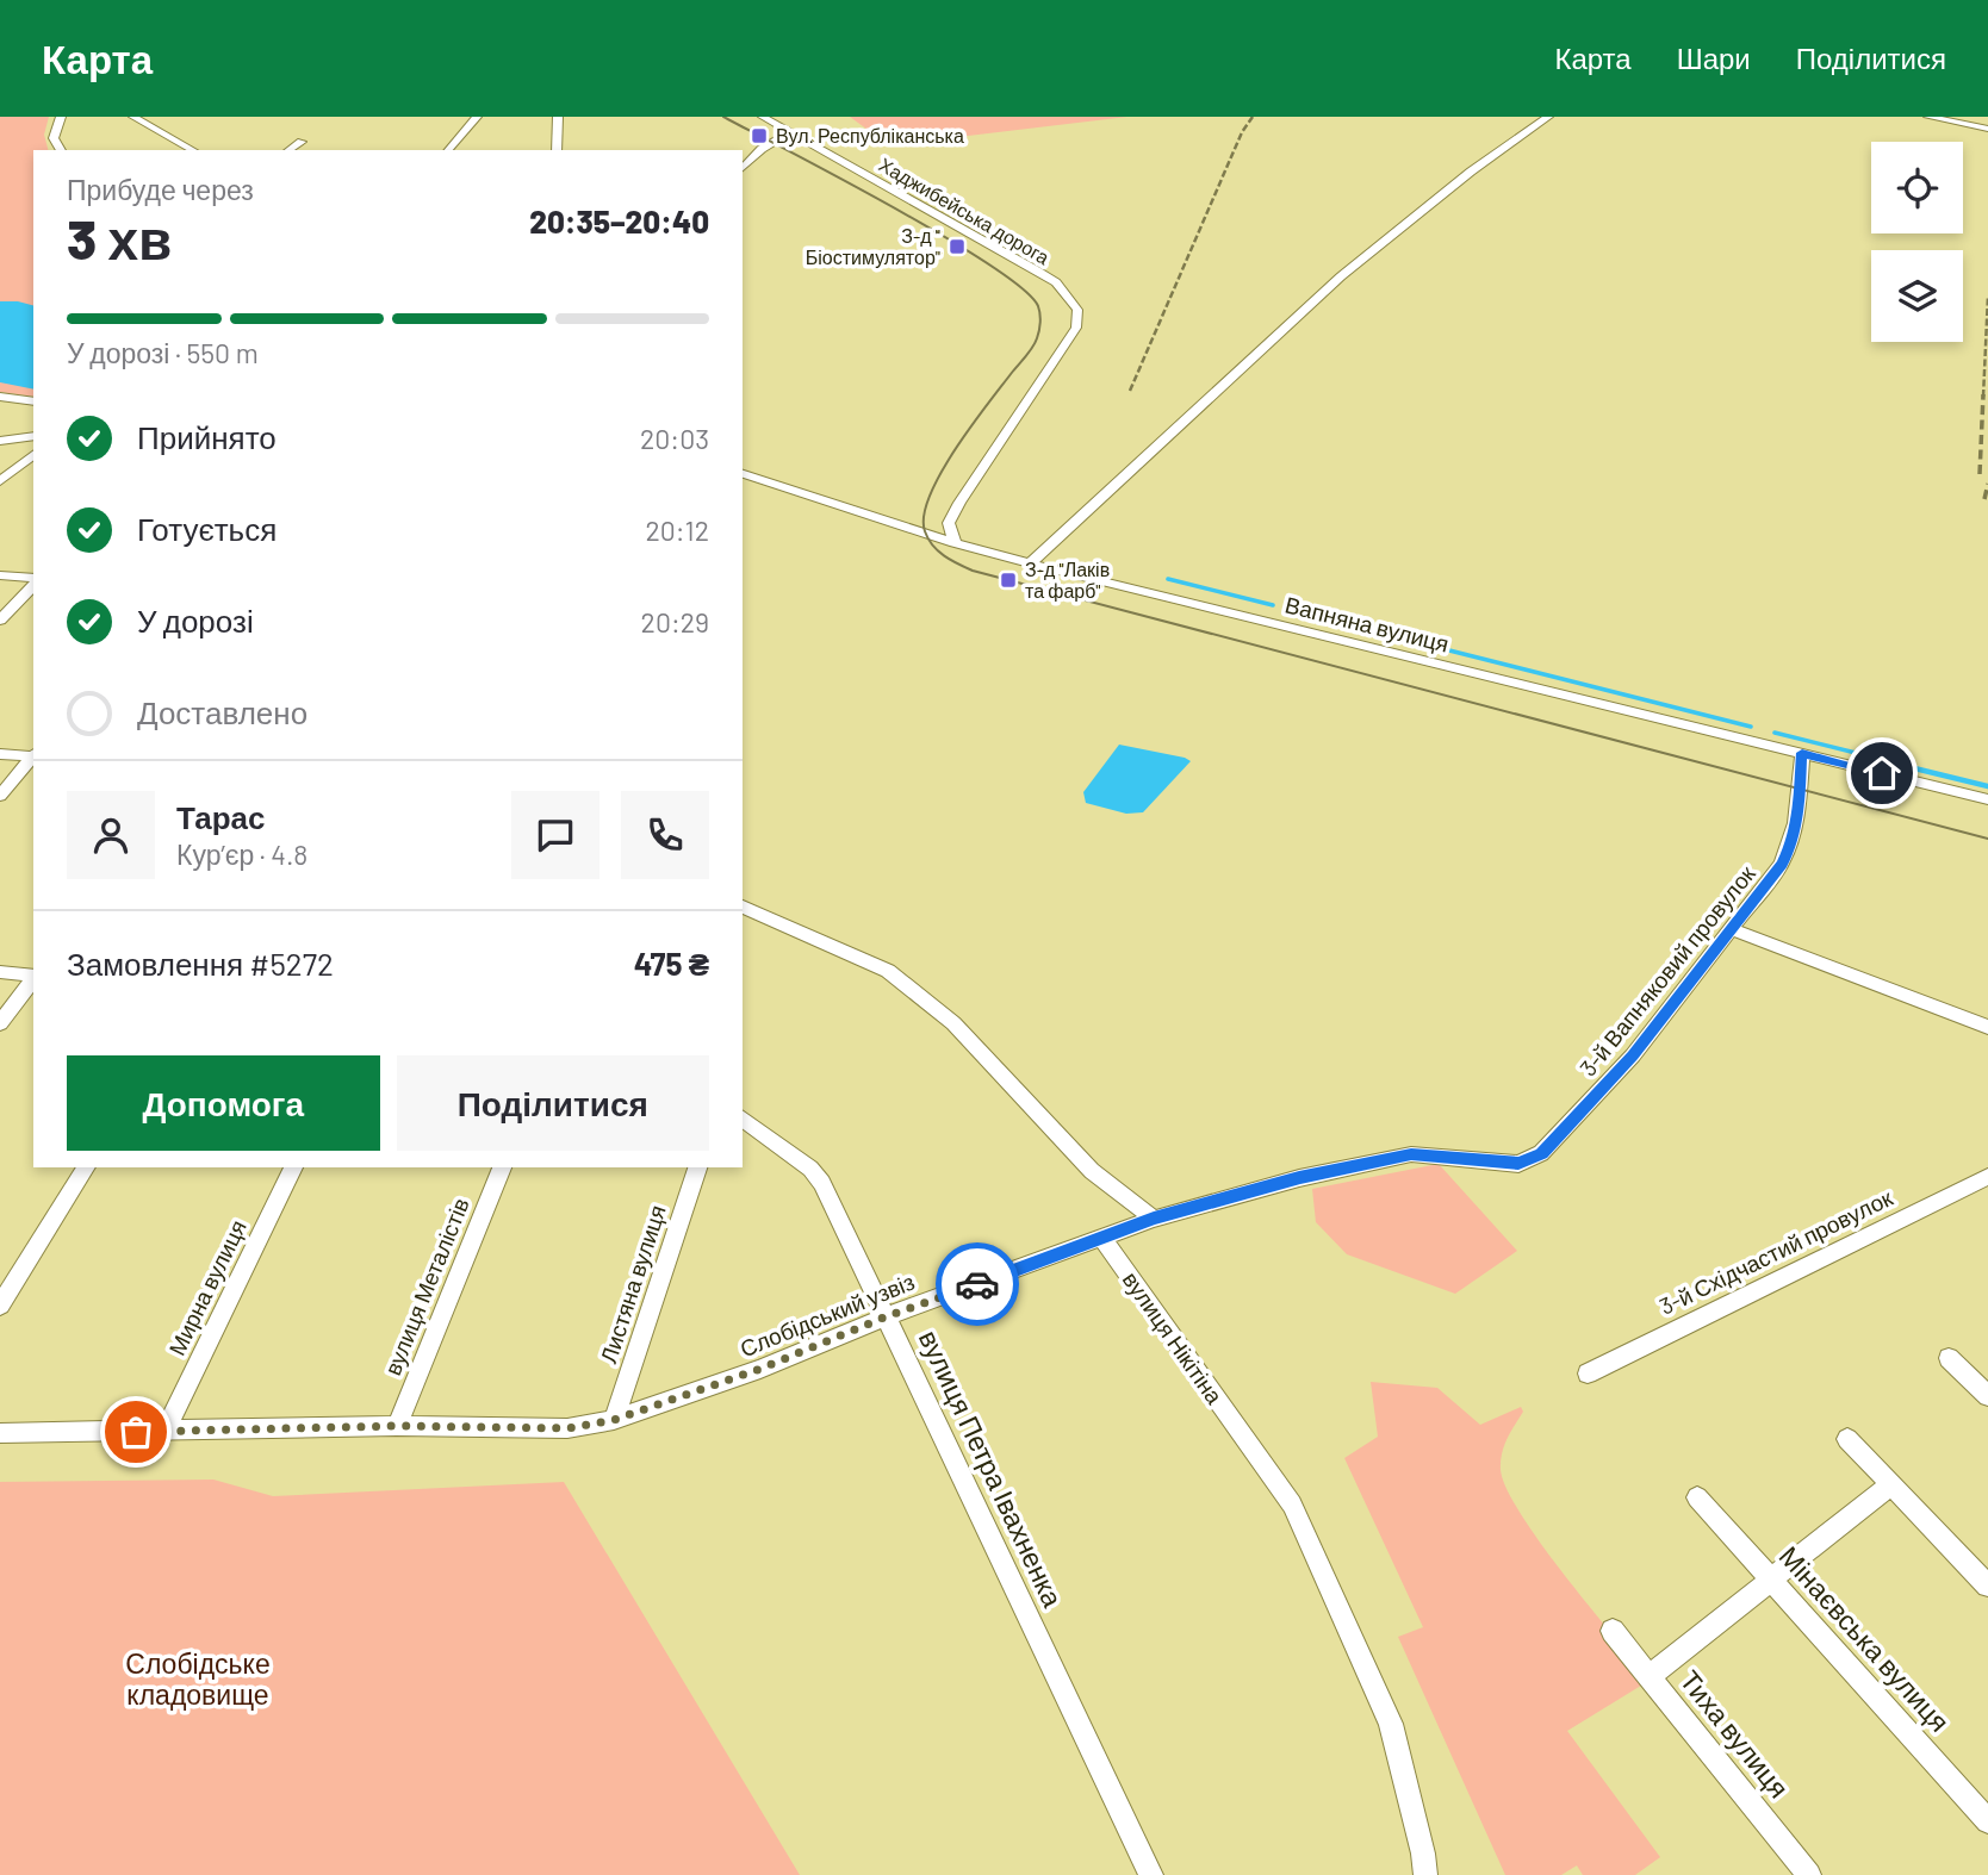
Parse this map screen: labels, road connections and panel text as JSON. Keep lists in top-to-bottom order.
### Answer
{
  "streets": {
    "street": [
      "Хаджибейська дорога",
      "Вапняна вулиця",
      "3-й Вапняковий провулок",
      "3-й Східчастий провулок",
      "Листяна вулиця",
      "вулиця Металістів",
      "Мирна вулиця",
      "Слобідський узвіз",
      "вулиця Нікітіна",
      "вулиця Петра Івахненка",
      "Мінаєвська вулиця",
      "Тиха вулиця"
    ]
  },
  "crossings": [
    ["Хаджибейська дорога", "Вапняна вулиця"],
    ["Вапняна вулиця", "3-й Вапняковий провулок"],
    ["Листяна вулиця", "Слобідський узвіз"],
    ["вулиця Металістів", "Слобідський узвіз"],
    ["Мирна вулиця", "Слобідський узвіз"],
    ["Слобідський узвіз", "вулиця Нікітіна"],
    ["Слобідський узвіз", "вулиця Петра Івахненка"]
  ],
  "parks": ["Слобідське кладовище"],
  "places": {
    "transit": ["Вул. Республіканська", "З-д \" Біостимулятор\"", "З-д \"Лаків та фарб\""]
  },
  "page": {
    "header": "Карта",
    "nav": ["Карта", "Шари", "Поділитися"],
    "heading": ["3 хв", "Прибуде через", "20:35–20:40"],
    "panel": [
      "Тарас",
      "Кур’єр · 4.8",
      "Замовлення #5272",
      "475 ₴"
    ],
    "bar": "У дорозі · 550 m",
    "list": [
      ["Прийнято", "20:03"],
      ["Готується", "20:12"],
      ["У дорозі", "20:29"],
      "Доставлено"
    ],
    "buttons": ["Допомога", "Поділитися"]
  }
}
